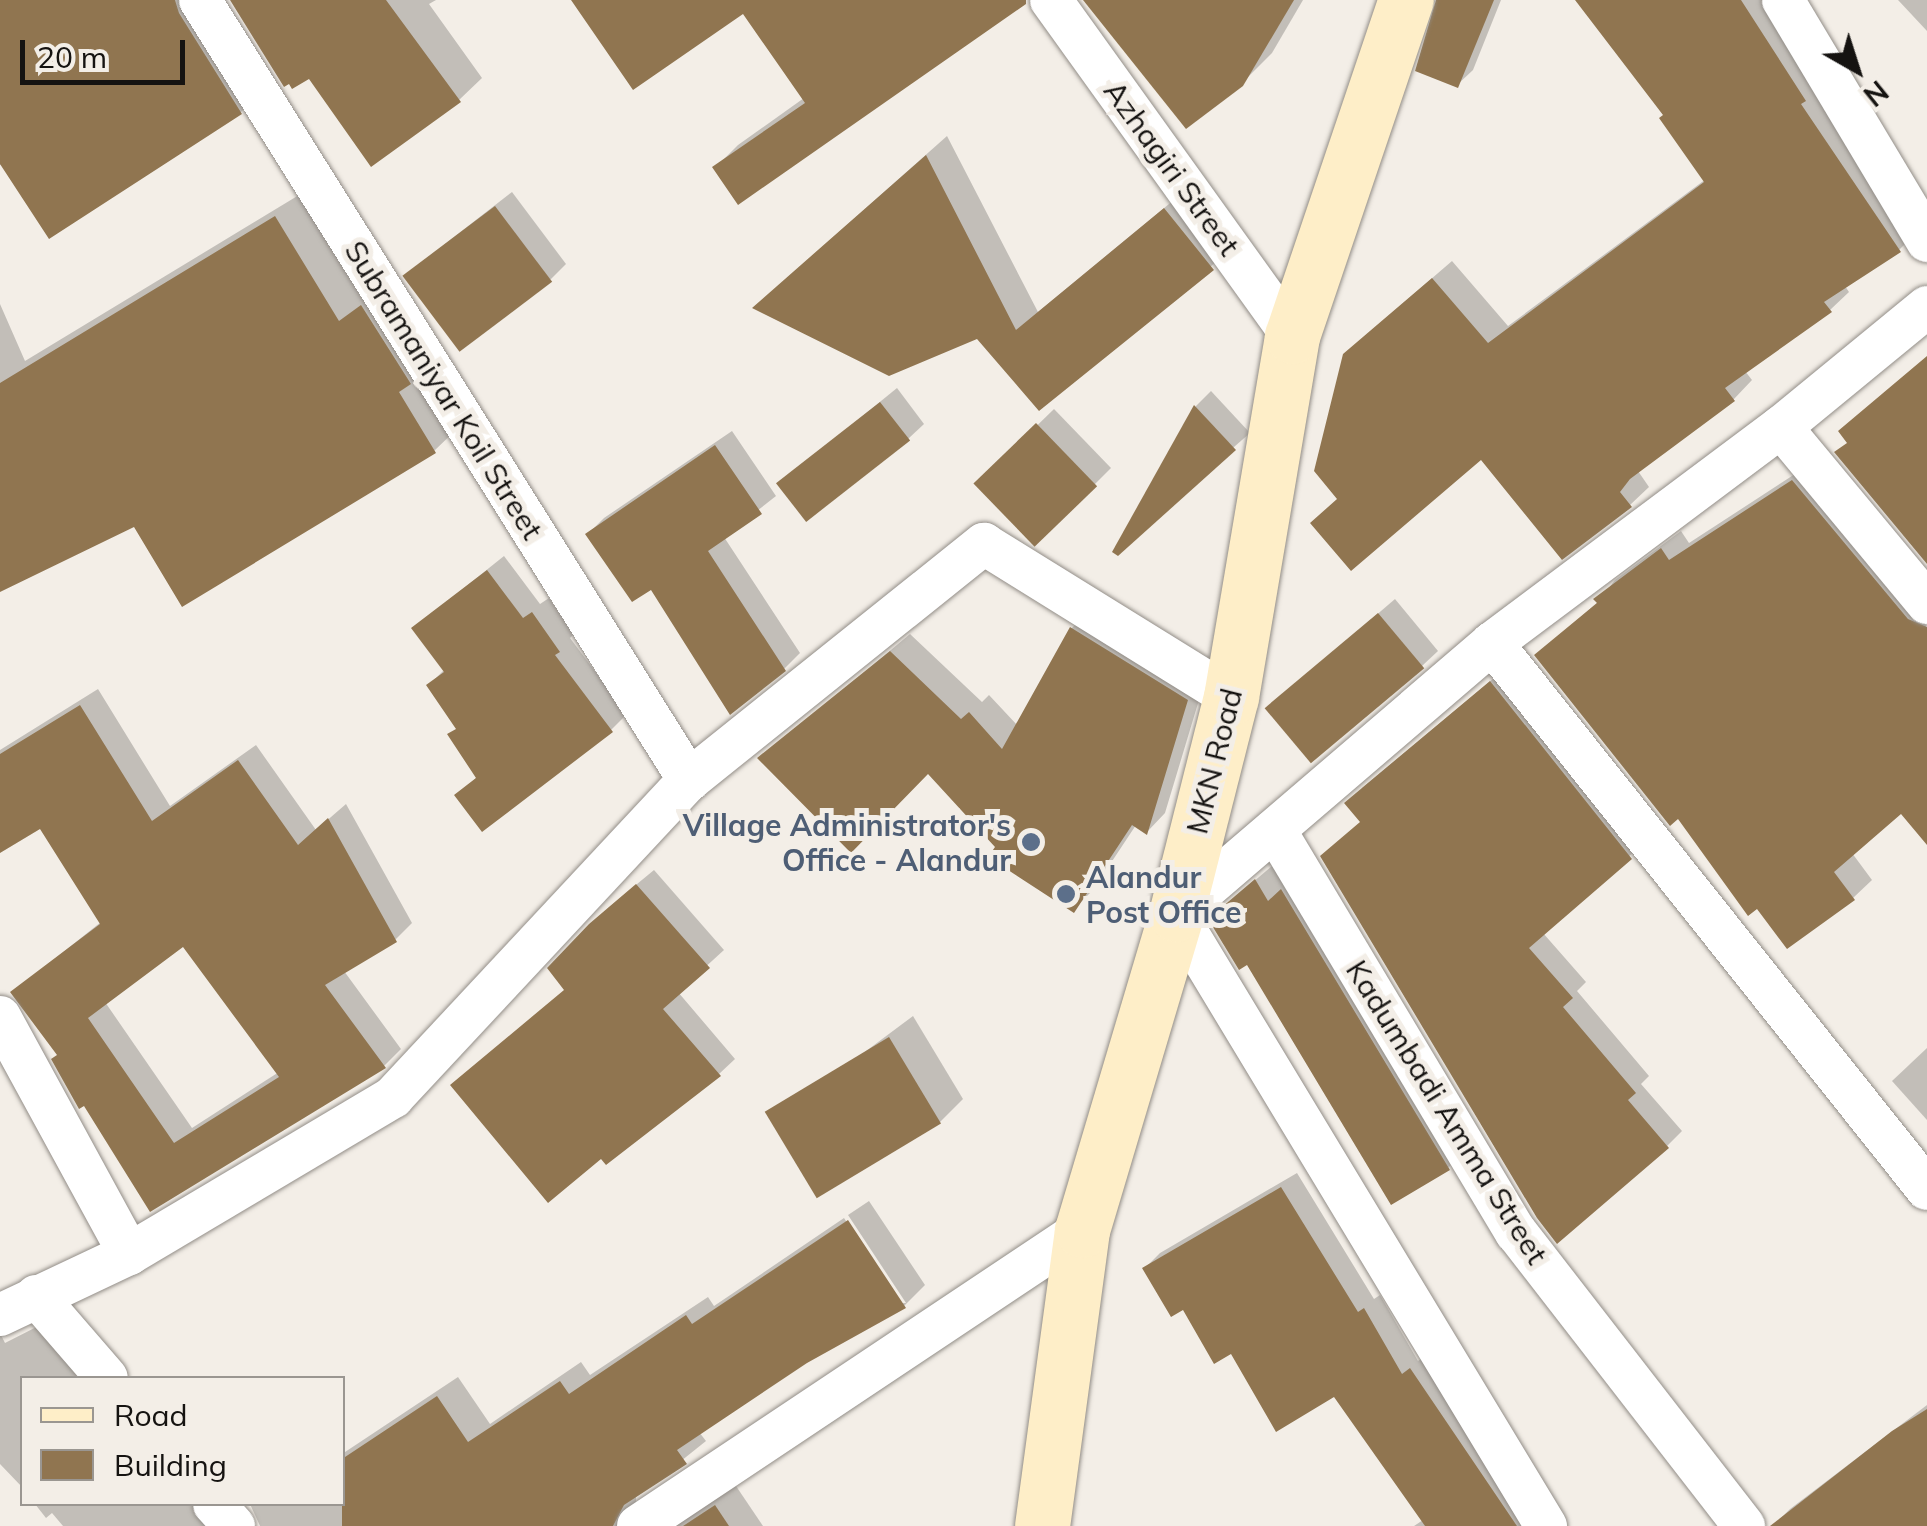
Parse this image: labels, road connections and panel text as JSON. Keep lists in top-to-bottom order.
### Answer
{
  "streets": {
    "street": [
      "Azhagiri Street",
      "Subramaniyar Koil Street",
      "MKN Road",
      "Kadumbadi Amma Street"
    ]
  },
  "crossings": [
    ["Azhagiri Street", "MKN Road"]
  ],
  "places": ["Village Administrator's Office - Alandur", "Alandur Post Office"],
  "legend": ["Road", "Building"],
  "scale_bar": "20 m",
  "north": "bottom right"
}
